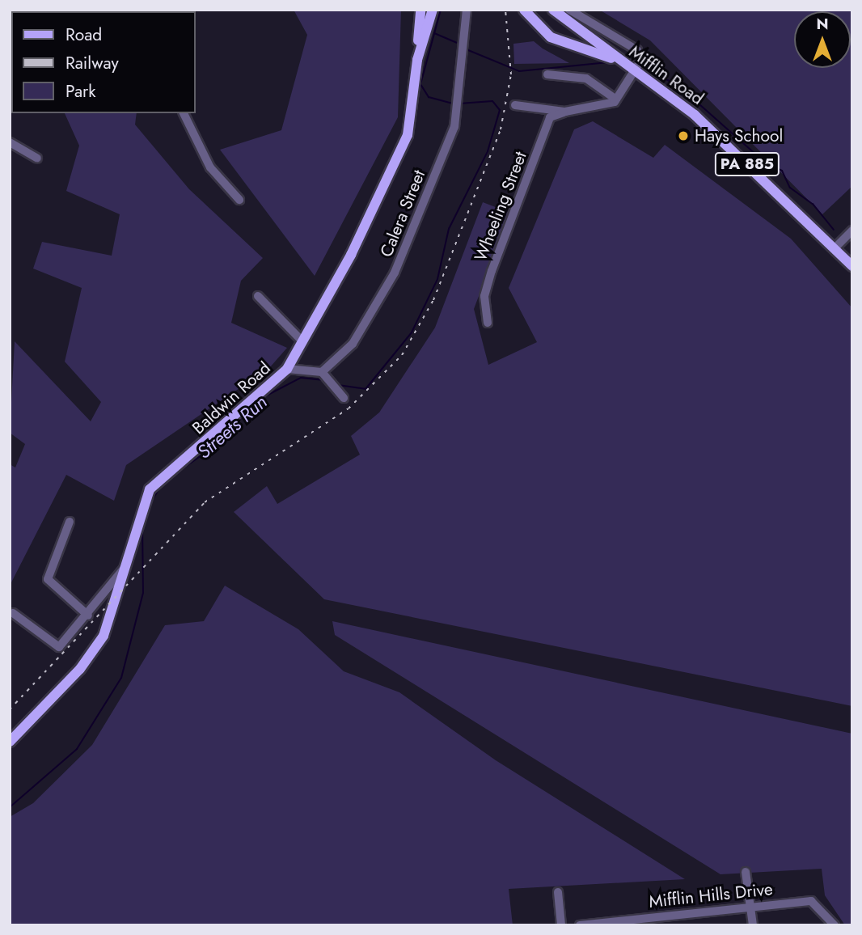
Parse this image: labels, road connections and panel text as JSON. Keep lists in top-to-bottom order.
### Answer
{
  "streets": {
    "main road": ["Mifflin Road", "PA 885", "Baldwin Road"],
    "street": ["Wheeling Street", "Calera Street", "Mifflin Hills Drive"]
  },
  "water": ["Streets Run"],
  "places": ["Hays School"],
  "legend": ["Road", "Railway", "Park"],
  "north": "top"
}
